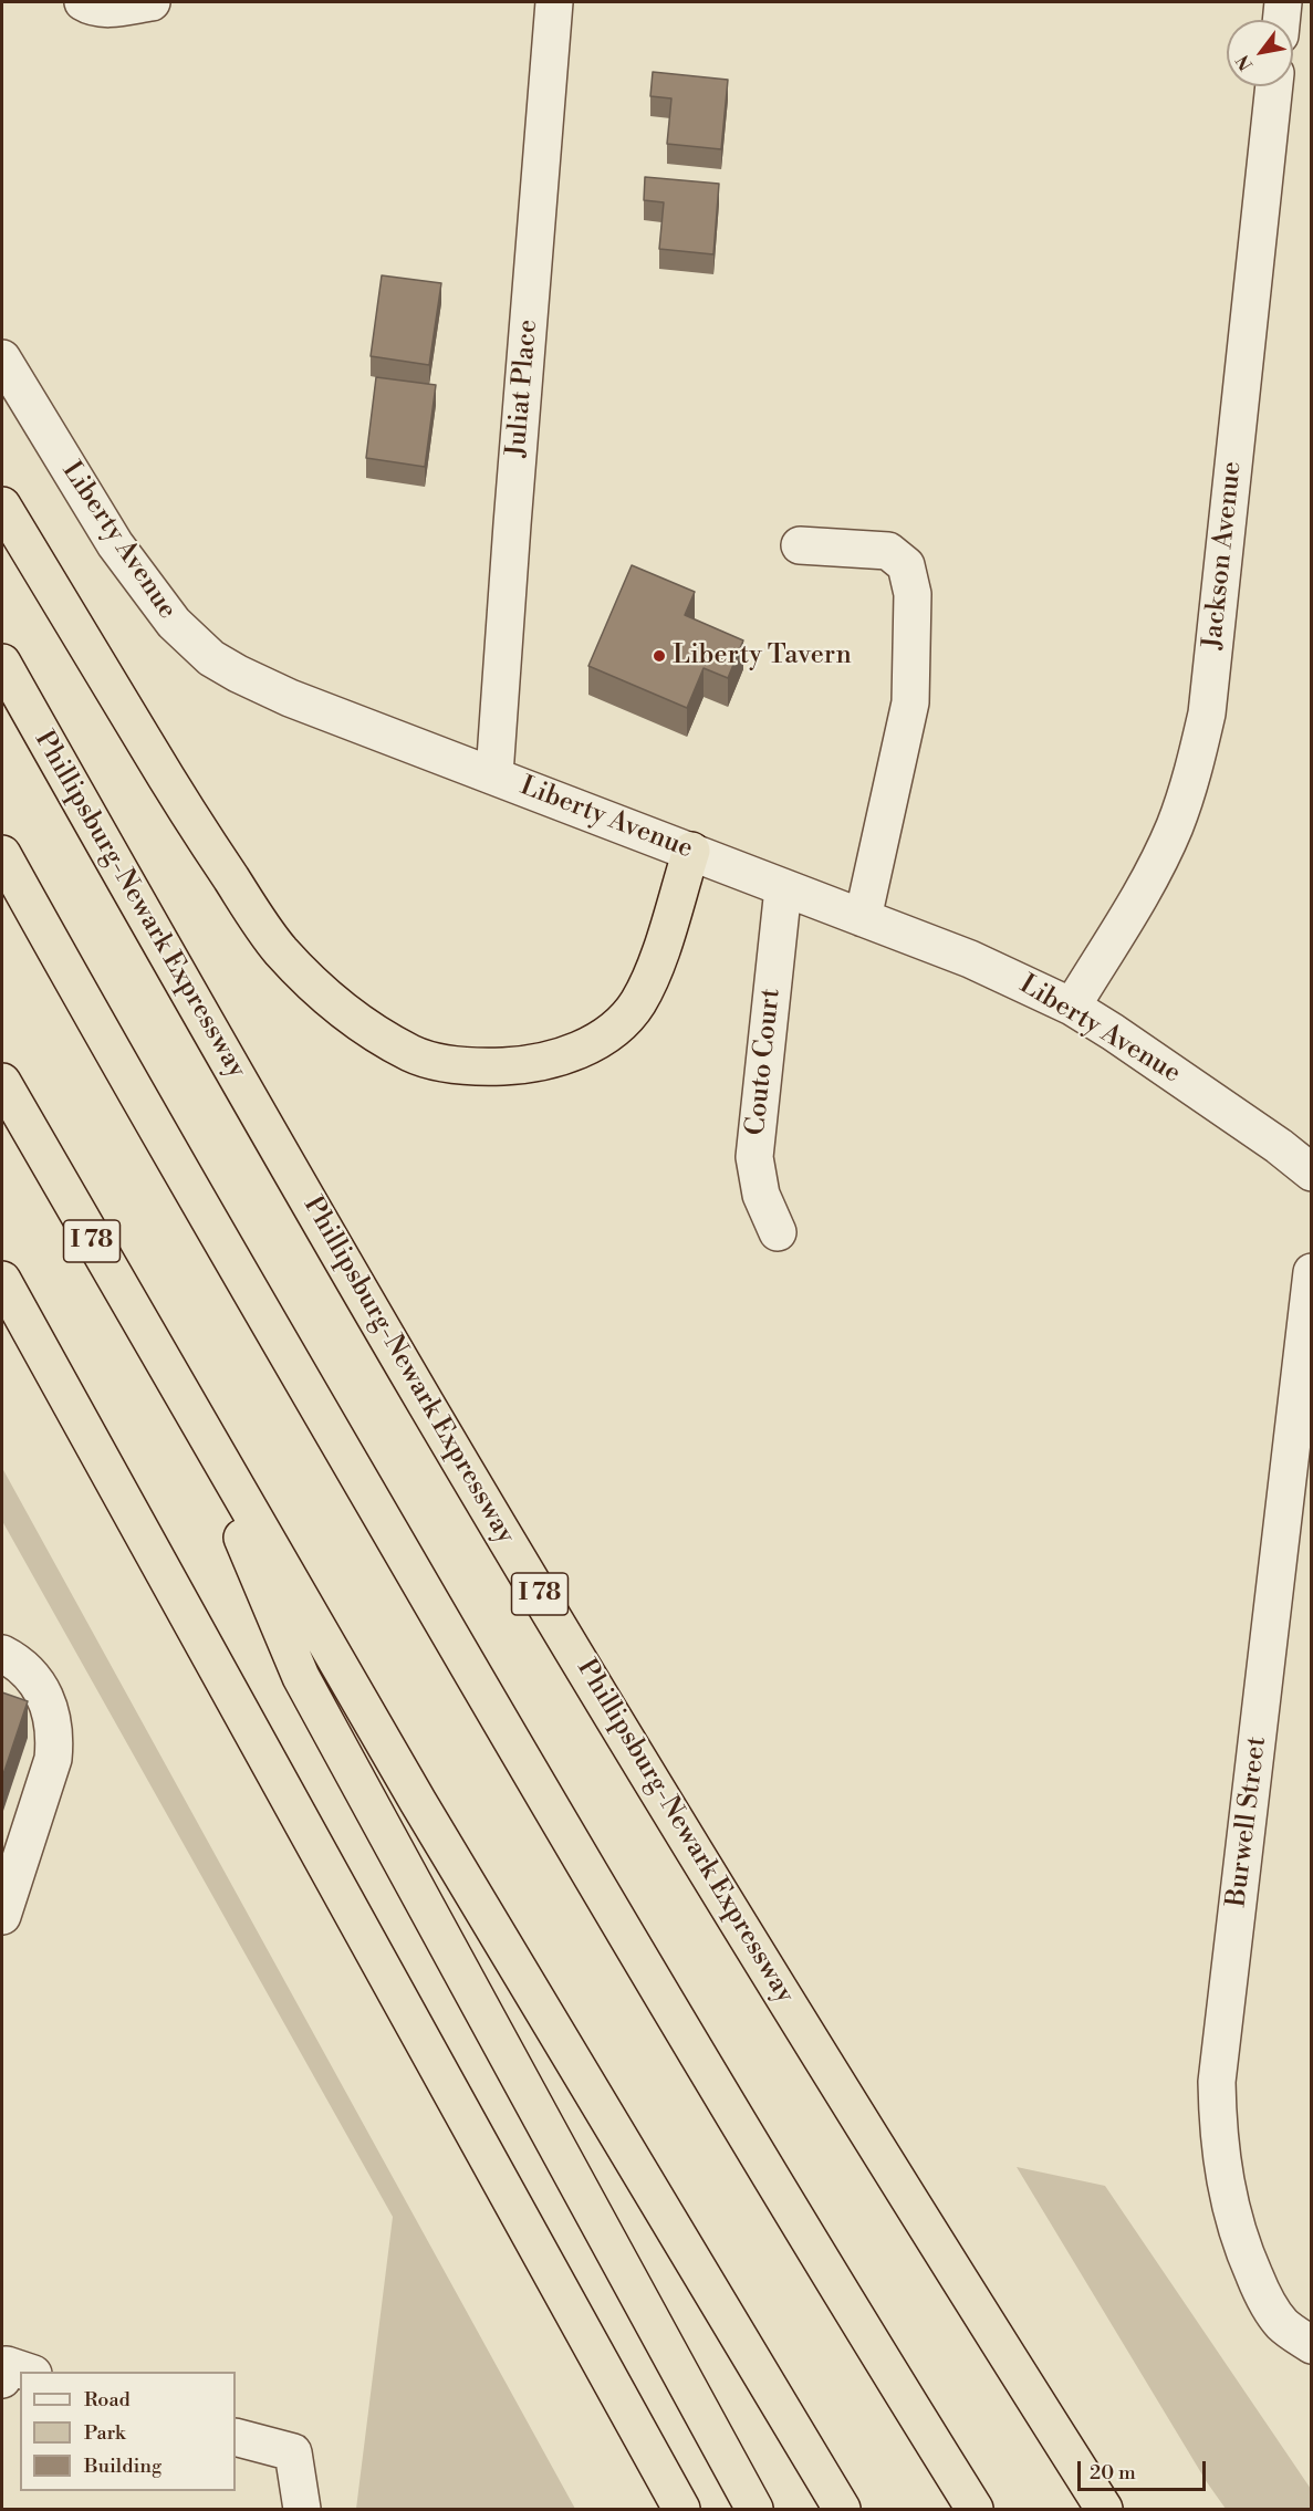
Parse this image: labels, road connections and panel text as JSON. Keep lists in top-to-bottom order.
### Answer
{
  "streets": {
    "highway": ["Phillipsburg-Newark Expressway", "I 78"],
    "street": [
      "Juliat Place",
      "Liberty Avenue",
      "Jackson Avenue",
      "Couto Court",
      "Burwell Street"
    ]
  },
  "crossings": [
    ["Juliat Place", "Liberty Avenue"],
    ["Liberty Avenue", "Jackson Avenue"],
    ["Liberty Avenue", "Couto Court"]
  ],
  "places": ["Liberty Tavern"],
  "legend": ["Road", "Park", "Building"],
  "scale_bar": "20 m",
  "north": "bottom left"
}
